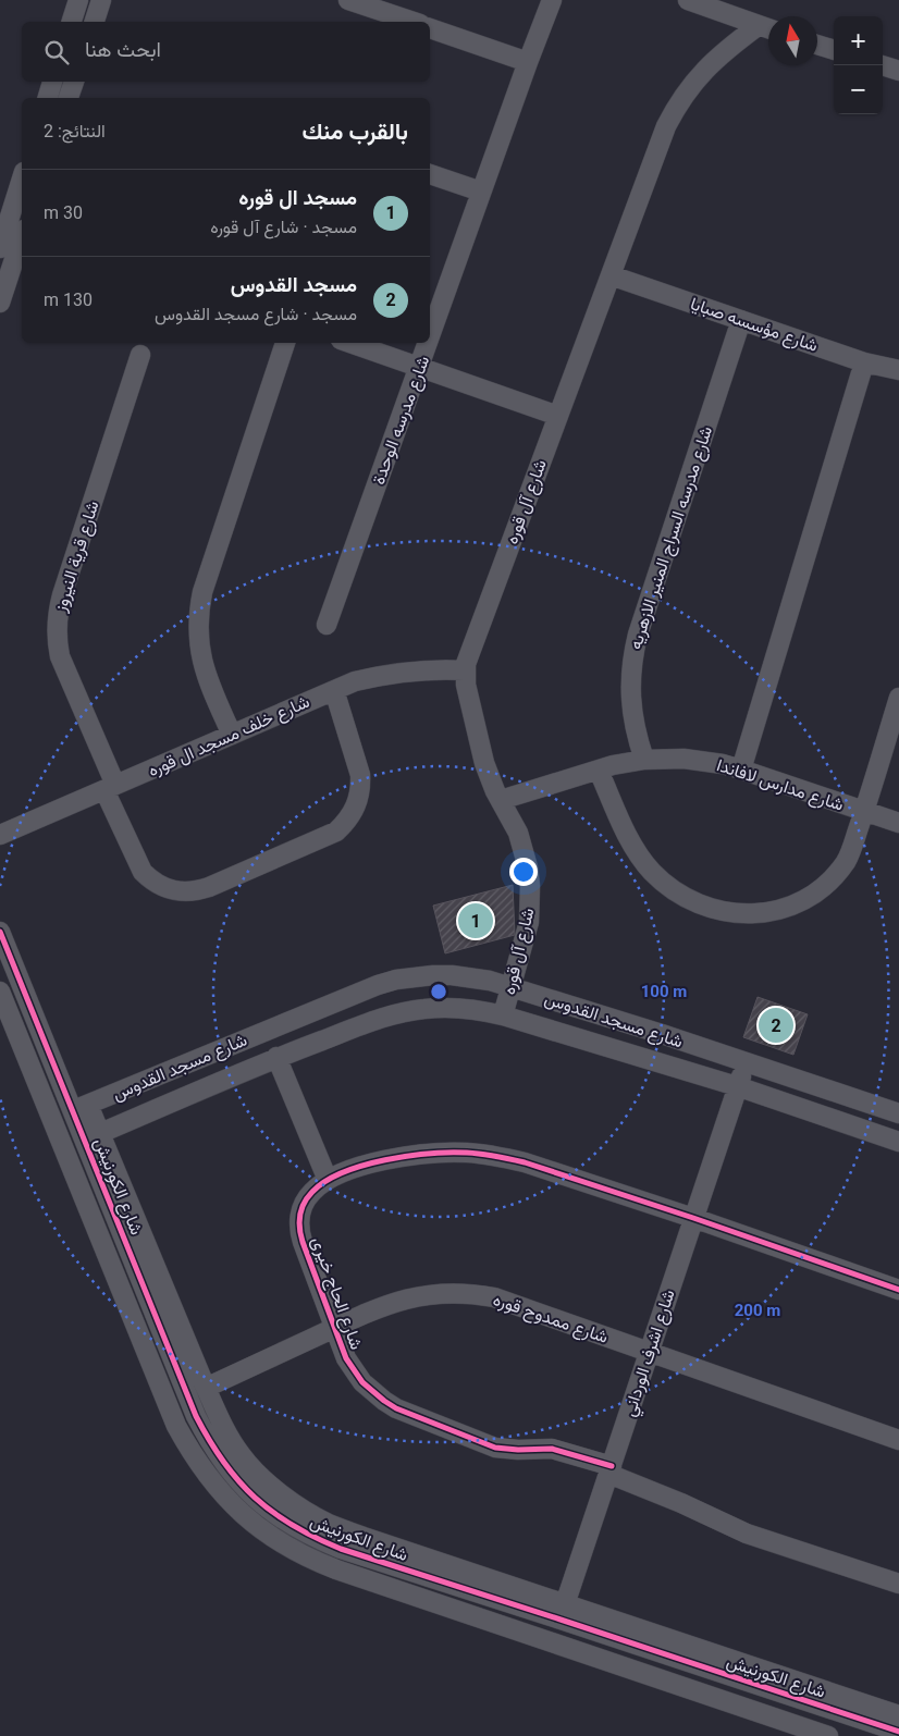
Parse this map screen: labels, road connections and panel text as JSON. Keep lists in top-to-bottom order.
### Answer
{
  "streets": {
    "street": [
      "شارع مؤسسه صبايا",
      "شارع مدرسه الوحدة",
      "شارع آل قوره",
      "شارع مدرسه السراج المنير الازهريه",
      "شارع قرية النيروز",
      "شارع خلف مسجد ال قوره",
      "شارع مدارس لافاندا",
      "شارع مسجد القدوس",
      "شارع الكورنيش",
      "شارع الحاج خيرى",
      "شارع ممدوح قوره",
      "شارع اشرف الورداني"
    ]
  },
  "crossings": [
    ["شارع مؤسسه صبايا", "شارع آل قوره"],
    ["شارع مؤسسه صبايا", "شارع مدرسه السراج المنير الازهريه"],
    ["شارع آل قوره", "شارع خلف مسجد ال قوره"],
    ["شارع آل قوره", "شارع مدارس لافاندا"],
    ["شارع آل قوره", "شارع مسجد القدوس"],
    ["شارع مدرسه السراج المنير الازهريه", "شارع مدارس لافاندا"],
    ["شارع قرية النيروز", "شارع خلف مسجد ال قوره"],
    ["شارع مسجد القدوس", "شارع الكورنيش"],
    ["شارع مسجد القدوس", "شارع اشرف الورداني"],
    ["شارع الكورنيش", "شارع اشرف الورداني"],
    ["شارع الحاج خيرى", "شارع ممدوح قوره"],
    ["شارع الحاج خيرى", "شارع اشرف الورداني"],
    ["شارع ممدوح قوره", "شارع اشرف الورداني"]
  ],
  "north": "top",
  "page": {
    "map_buttons": ["+", "−"],
    "search": "ابحث هنا",
    "heading": ["بالقرب منك", "النتائج: 2"],
    "list": [
      {
        "mark": "1",
        "name": "مسجد ال قوره",
        "note": "مسجد · شارع آل قوره",
        "value": "30 m"
      },
      {
        "mark": "2",
        "name": "مسجد القدوس",
        "note": "مسجد · شارع مسجد القدوس",
        "value": "130 m"
      }
    ],
    "pins": ["1", "2"]
  },
  "rings": ["100 m", "200 m"]
}
